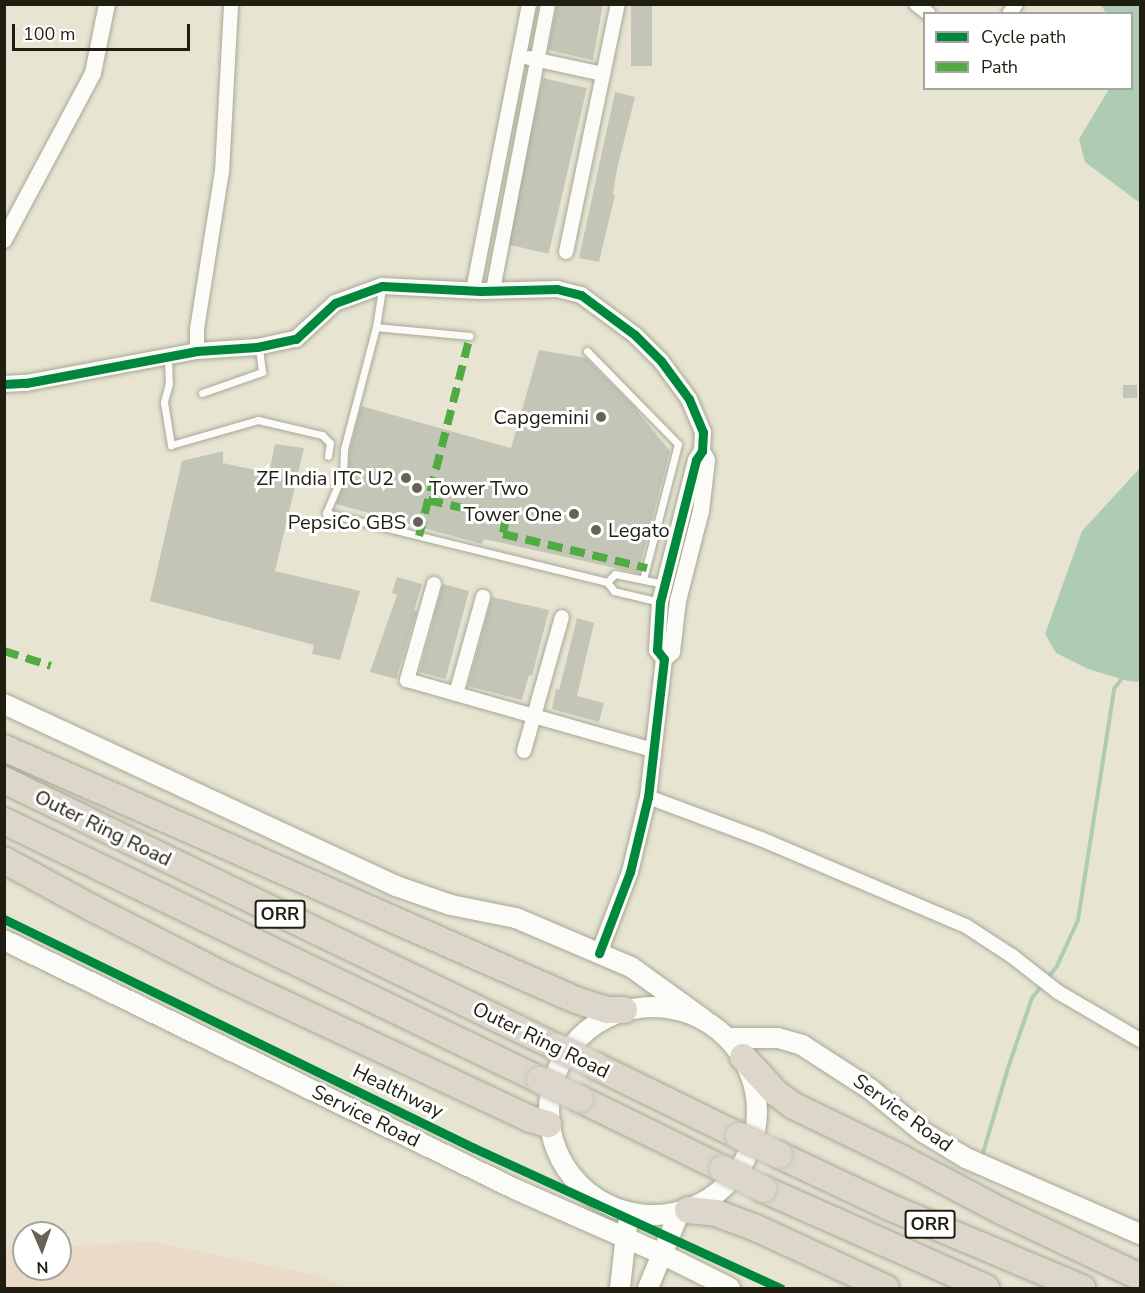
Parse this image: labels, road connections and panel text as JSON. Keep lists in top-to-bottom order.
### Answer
{
  "streets": {
    "highway": ["Outer Ring Road", "ORR"],
    "main road": ["Service Road"],
    "cycle path": ["Healthway"]
  },
  "crossings": [
    ["ORR", "Service Road"]
  ],
  "places": [
    "Capgemini",
    "ZF India ITC U2",
    "Tower Two",
    "Tower One",
    "PepsiCo GBS",
    "Legato"
  ],
  "legend": ["Cycle path", "Path"],
  "scale_bar": "100 m",
  "north": "bottom"
}
